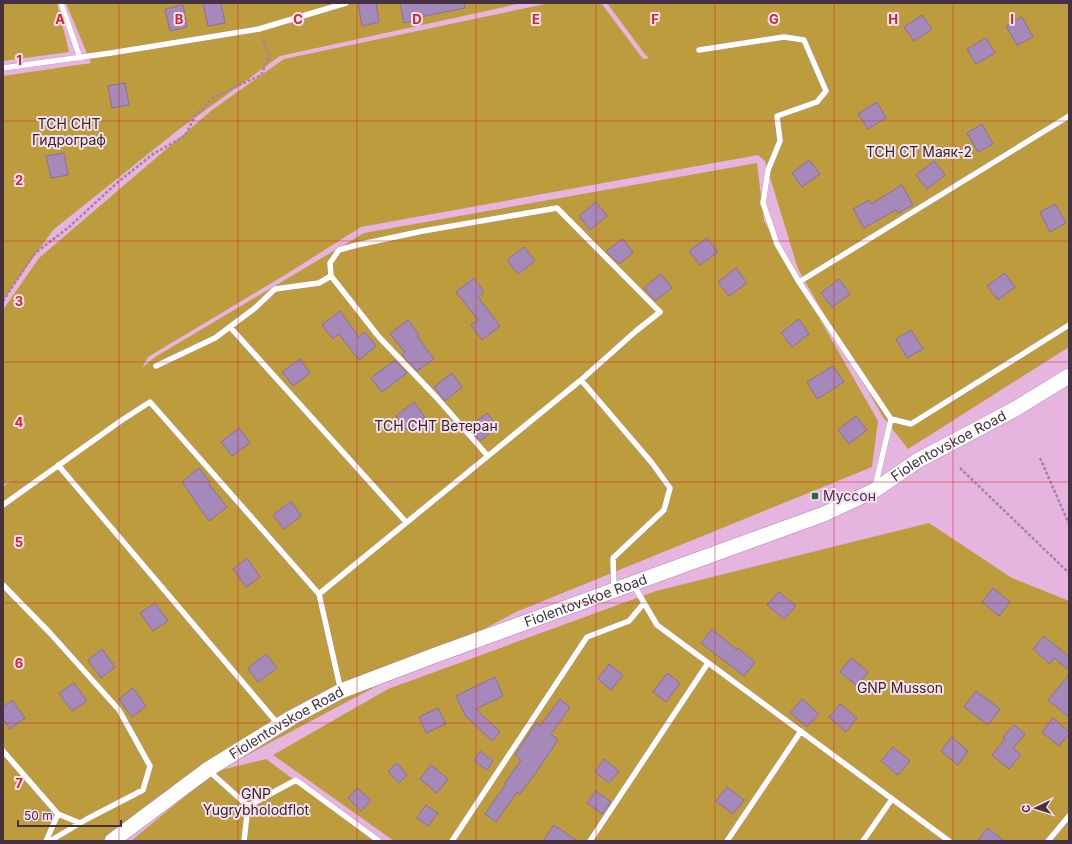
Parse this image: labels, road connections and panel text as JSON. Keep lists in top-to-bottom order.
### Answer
{
  "streets": {
    "main road": ["Fiolentovskoe Road"]
  },
  "parks": [
    "ТСН СНТ Гидрограф",
    "ТСН СТ Маяк-2",
    "ТСН СНТ Ветеран",
    "GNP Musson",
    "GNP Yugrybholodflot"
  ],
  "places": {
    "transit": ["Муссон"]
  },
  "scale_bar": "50 m",
  "north": "left",
  "grid": {
    "columns": [
      "A",
      "B",
      "C",
      "D",
      "E",
      "F",
      "G",
      "H",
      "I"
    ],
    "rows": [
      "1",
      "2",
      "3",
      "4",
      "5",
      "6",
      "7"
    ]
  }
}
